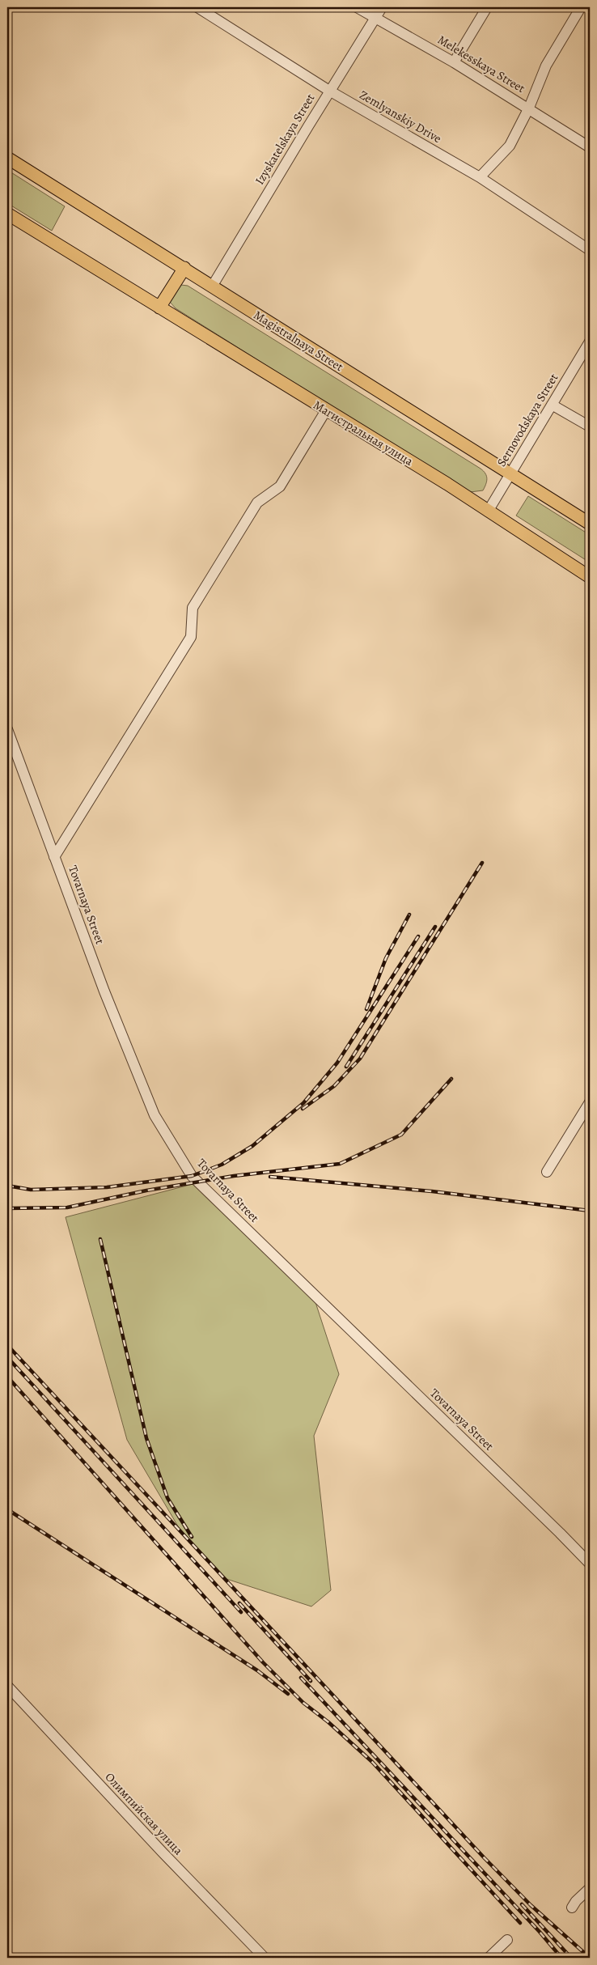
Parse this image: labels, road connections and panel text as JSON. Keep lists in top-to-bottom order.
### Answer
{
  "streets": {
    "main road": ["Magistralnaya Street", "Магистральная улица"],
    "street": [
      "Melekesskaya Street",
      "Zemlyanskiy Drive",
      "Izyskatelskaya Street",
      "Sernovodskaya Street",
      "Tovarnaya Street",
      "Олимпийская улица"
    ]
  },
  "crossings": [
    ["Melekesskaya Street", "Izyskatelskaya Street"],
    ["Zemlyanskiy Drive", "Izyskatelskaya Street"],
    ["Izyskatelskaya Street", "Magistralnaya Street"],
    ["Magistralnaya Street", "Sernovodskaya Street"],
    ["Sernovodskaya Street", "Магистральная улица"]
  ]
}
